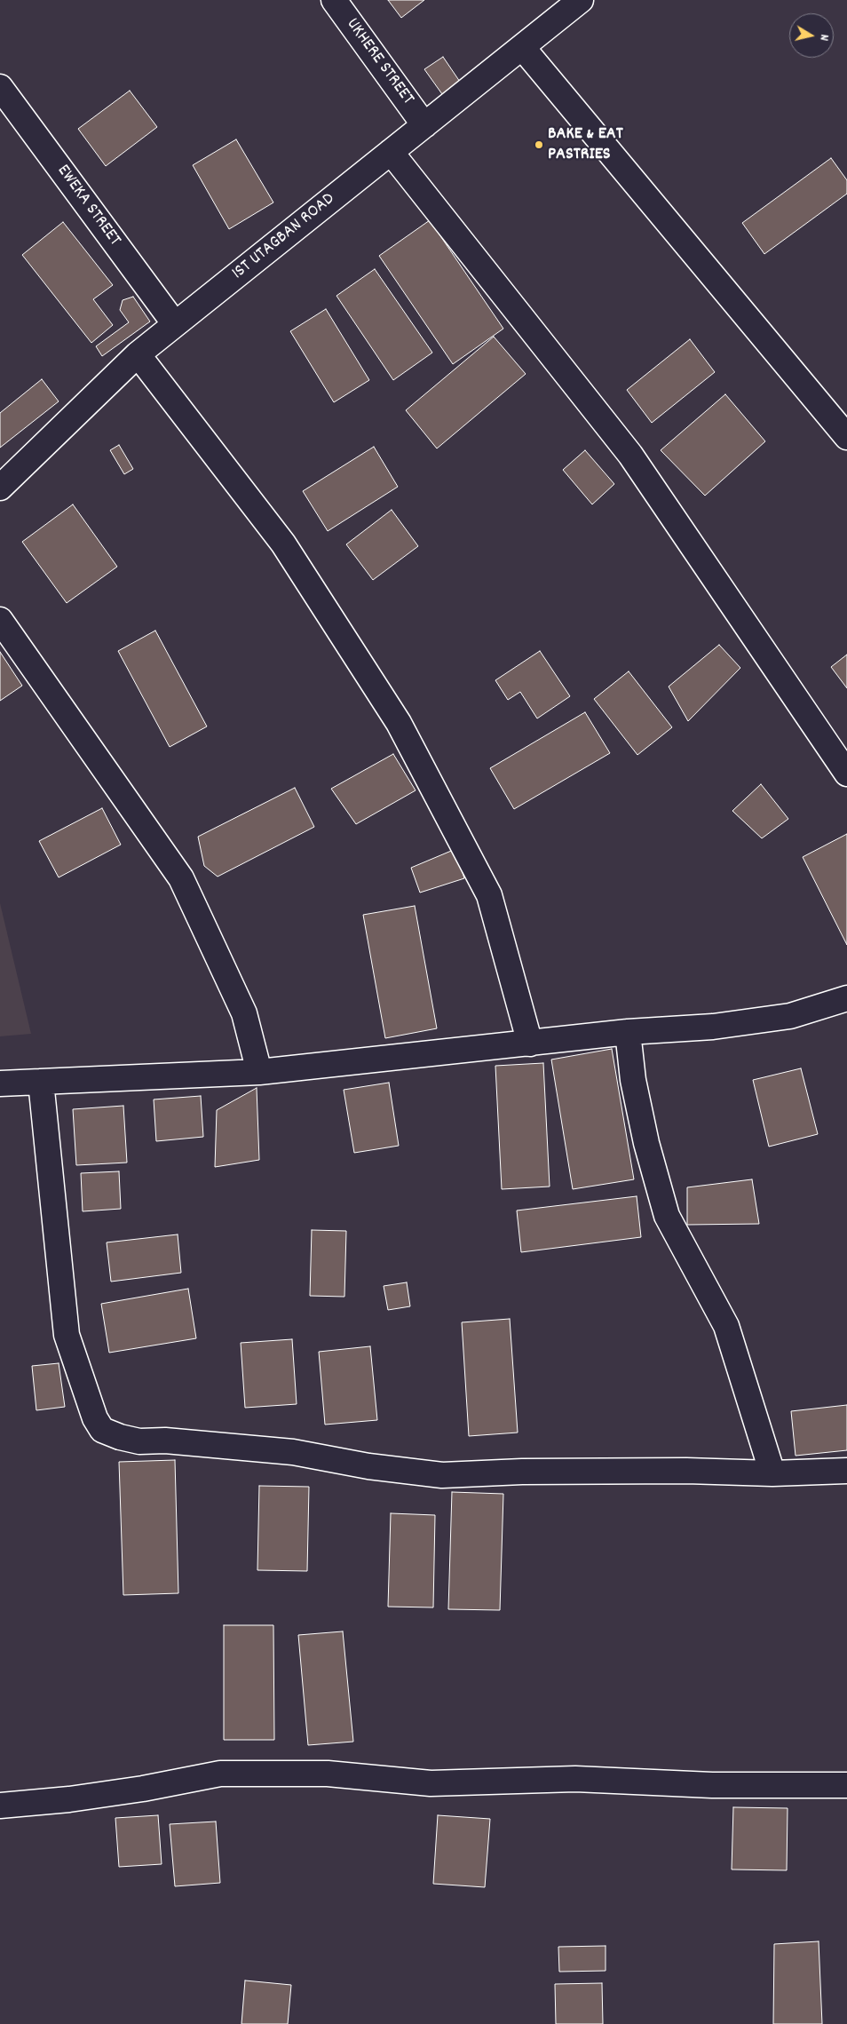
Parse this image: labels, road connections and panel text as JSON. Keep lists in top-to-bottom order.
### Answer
{
  "streets": {
    "street": ["UKHERE STREET", "EWEKA STREET", "1ST UTAGBAN ROAD"]
  },
  "crossings": [
    ["UKHERE STREET", "1ST UTAGBAN ROAD"],
    ["EWEKA STREET", "1ST UTAGBAN ROAD"]
  ],
  "places": ["BAKE & EAT PASTRIES"],
  "north": "right"
}
